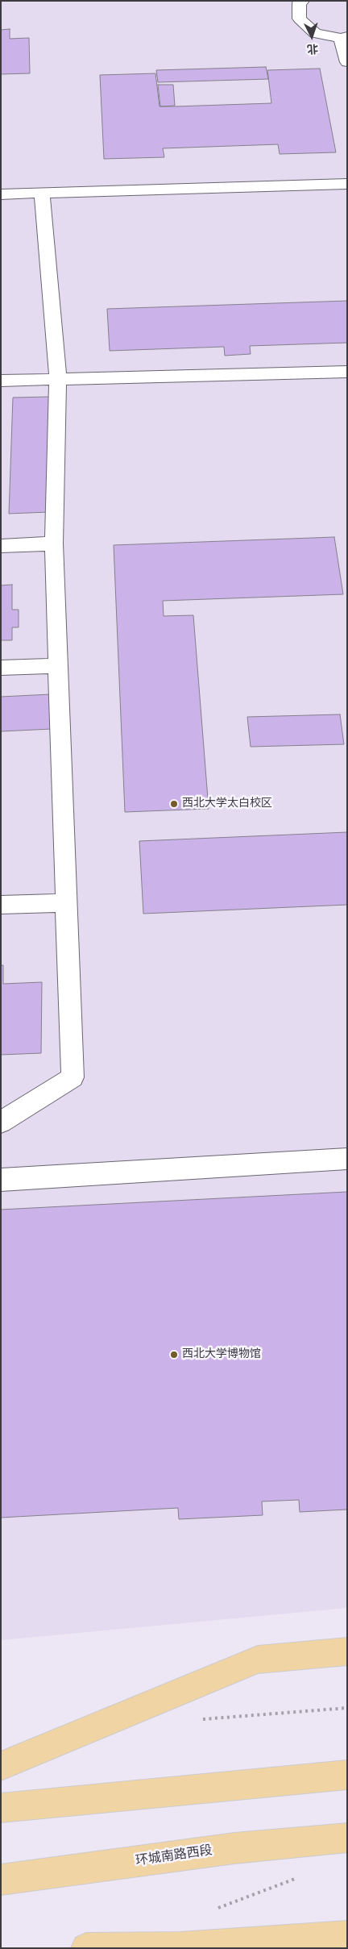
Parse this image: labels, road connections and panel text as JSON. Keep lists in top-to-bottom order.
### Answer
{
  "streets": {
    "main road": ["环城南路西段"]
  },
  "places": ["西北大学太白校区", "西北大学博物馆"],
  "north": "bottom"
}
